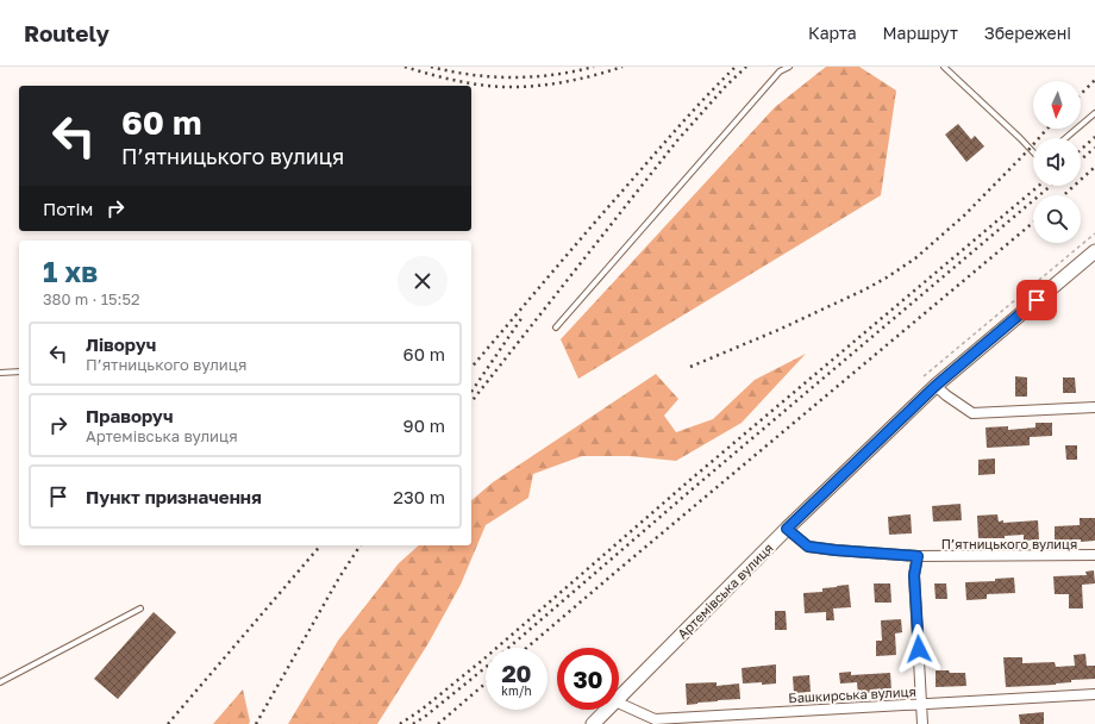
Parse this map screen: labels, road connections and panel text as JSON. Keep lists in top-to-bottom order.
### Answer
{
  "streets": {
    "main road": ["Артемівська вулиця"],
    "street": ["П’ятницького вулиця", "Башкирська вулиця"]
  },
  "crossings": [
    ["П’ятницького вулиця", "Артемівська вулиця"]
  ],
  "north": "bottom",
  "page": {
    "header": "Routely",
    "nav": ["Карта", "Маршрут", "Збережені"],
    "turn": ["60 m", "П’ятницького вулиця"],
    "then": "Потім",
    "heading": ["1 хв", "380 m · 15:52"],
    "list": [
      {
        "name": "Ліворуч",
        "note": "П’ятницького вулиця",
        "value": "60 m"
      },
      {
        "name": "Праворуч",
        "note": "Артемівська вулиця",
        "value": "90 m"
      },
      {
        "name": "Пункт призначення",
        "value": "230 m"
      }
    ],
    "speed": "20 km/h",
    "limit": "30"
  }
}
